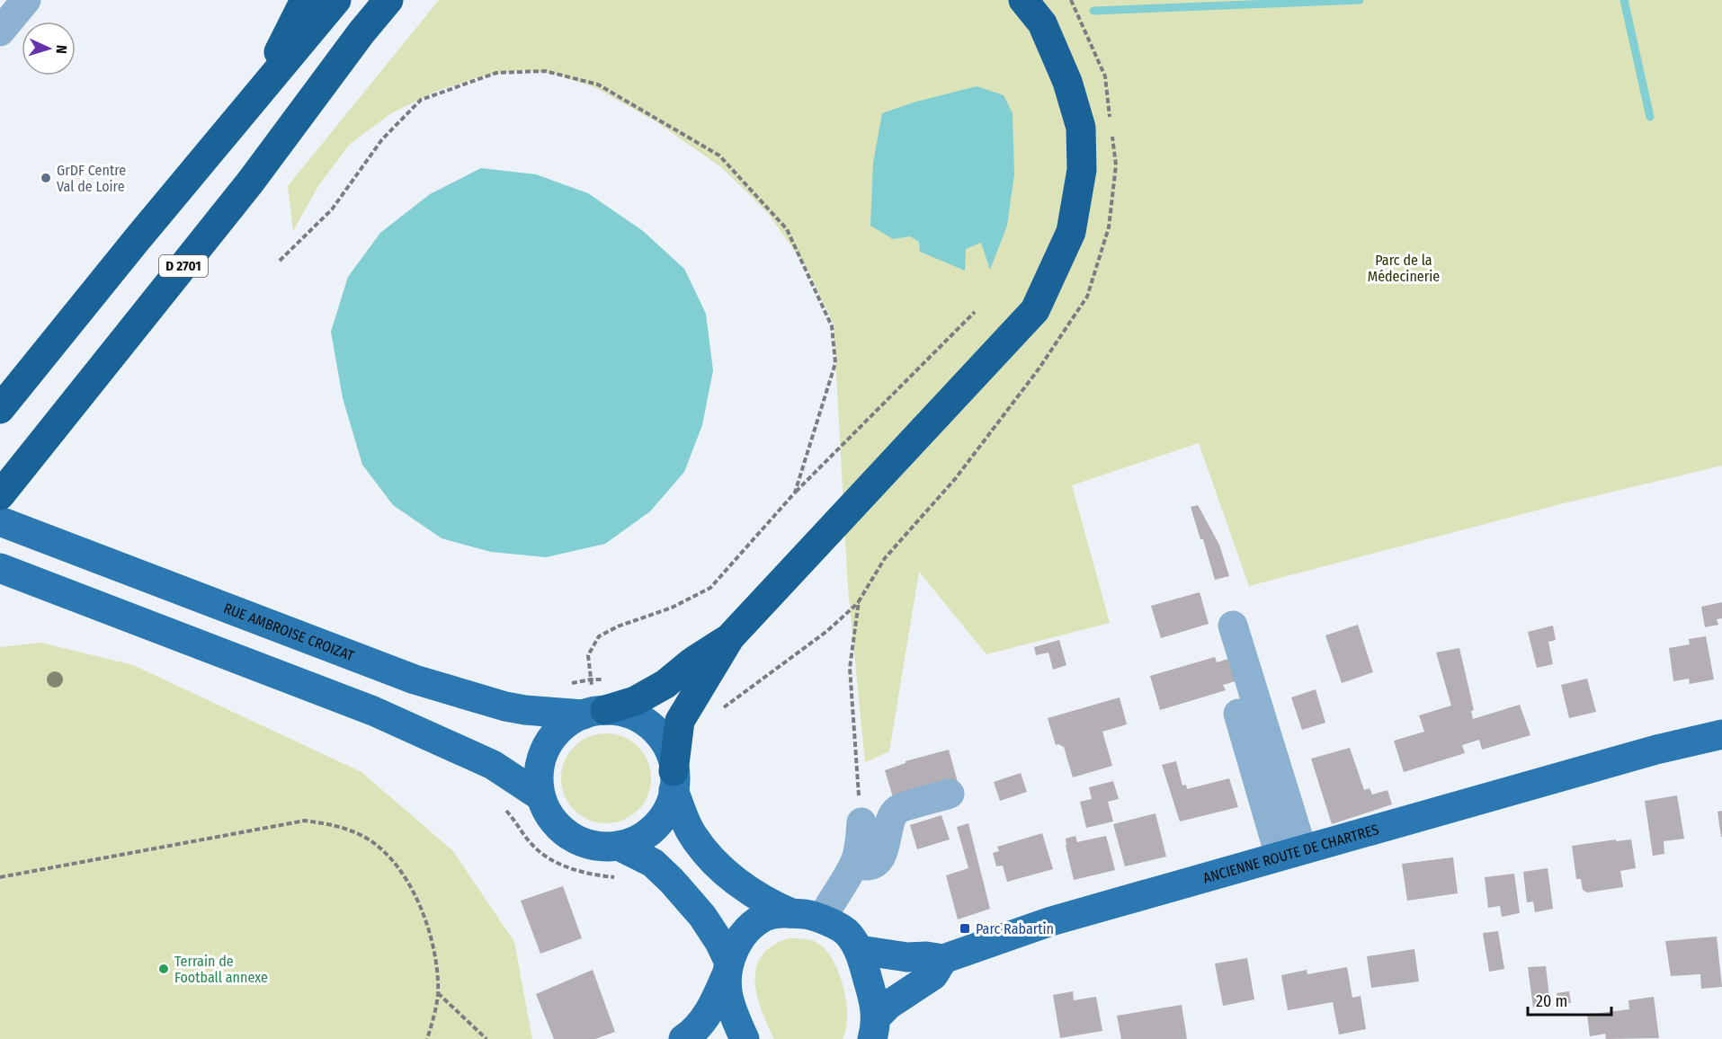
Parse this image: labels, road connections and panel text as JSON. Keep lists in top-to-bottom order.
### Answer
{
  "streets": {
    "highway": ["D 2701"],
    "main road": ["RUE AMBROISE CROIZAT", "ANCIENNE ROUTE DE CHARTRES"]
  },
  "parks": ["Parc de la Médecinerie"],
  "places": {
    "other": ["GrDF Centre Val de Loire", "Terrain de Football annexe"],
    "transit": ["Parc Rabartin"]
  },
  "scale_bar": "20 m",
  "north": "right"
}
